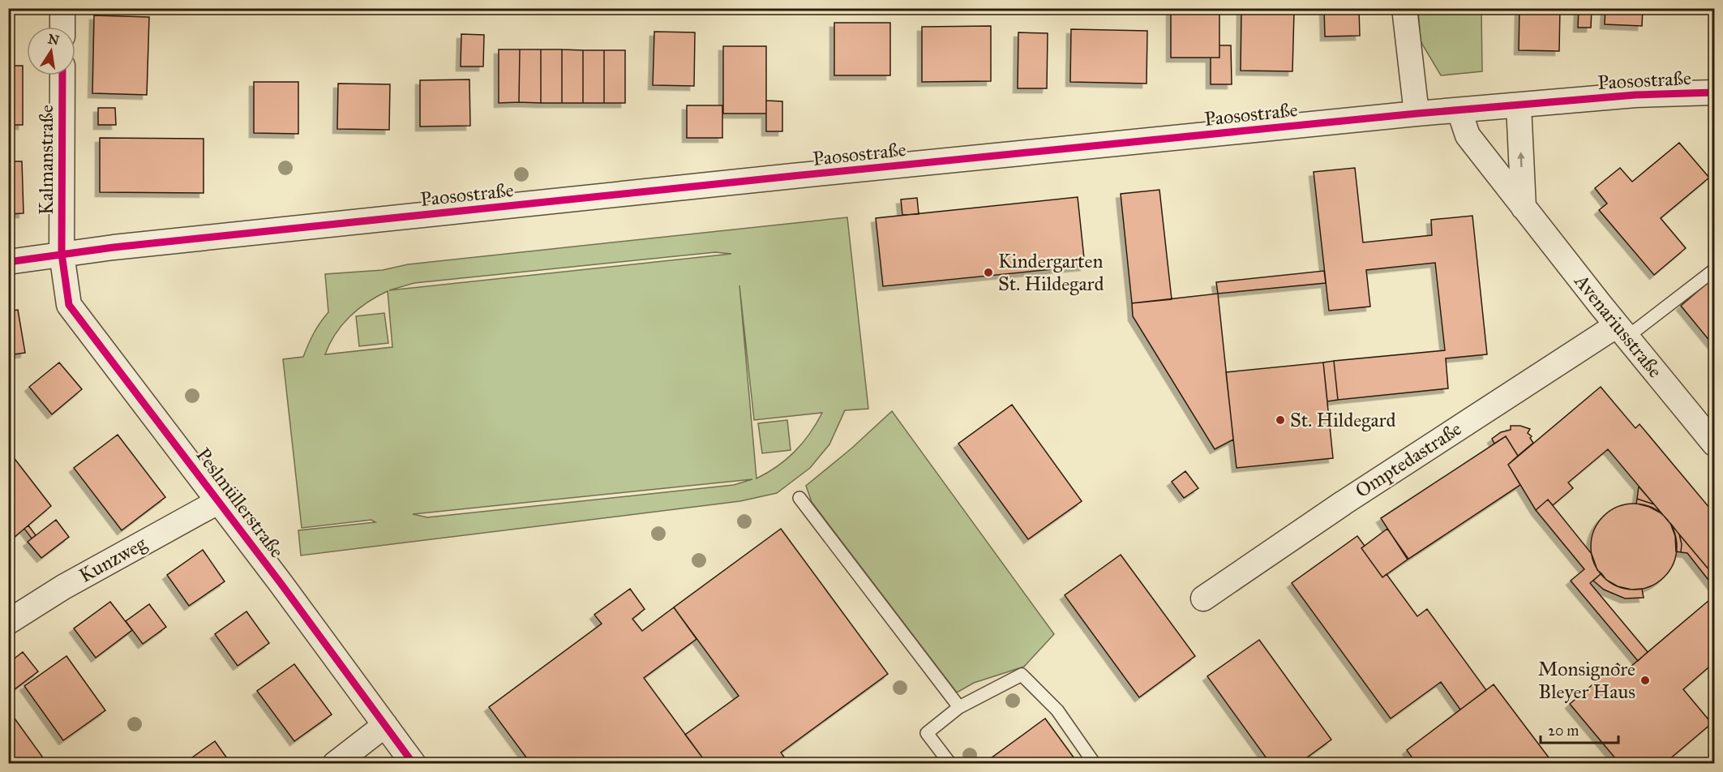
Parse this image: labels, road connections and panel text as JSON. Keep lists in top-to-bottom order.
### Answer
{
  "streets": {
    "street": [
      "Paosostraße",
      "Kalmanstraße",
      "Avenariusstraße",
      "Omptedastraße",
      "Peslmüllerstraße",
      "Kunzweg"
    ]
  },
  "crossings": [
    ["Paosostraße", "Kalmanstraße"],
    ["Paosostraße", "Avenariusstraße"],
    ["Paosostraße", "Peslmüllerstraße"],
    ["Kalmanstraße", "Peslmüllerstraße"],
    ["Avenariusstraße", "Omptedastraße"],
    ["Peslmüllerstraße", "Kunzweg"]
  ],
  "places": ["Kindergarten St. Hildegard", "St. Hildegard", "Monsignore Bleyer Haus"],
  "scale_bar": "20 m",
  "north": "top"
}
